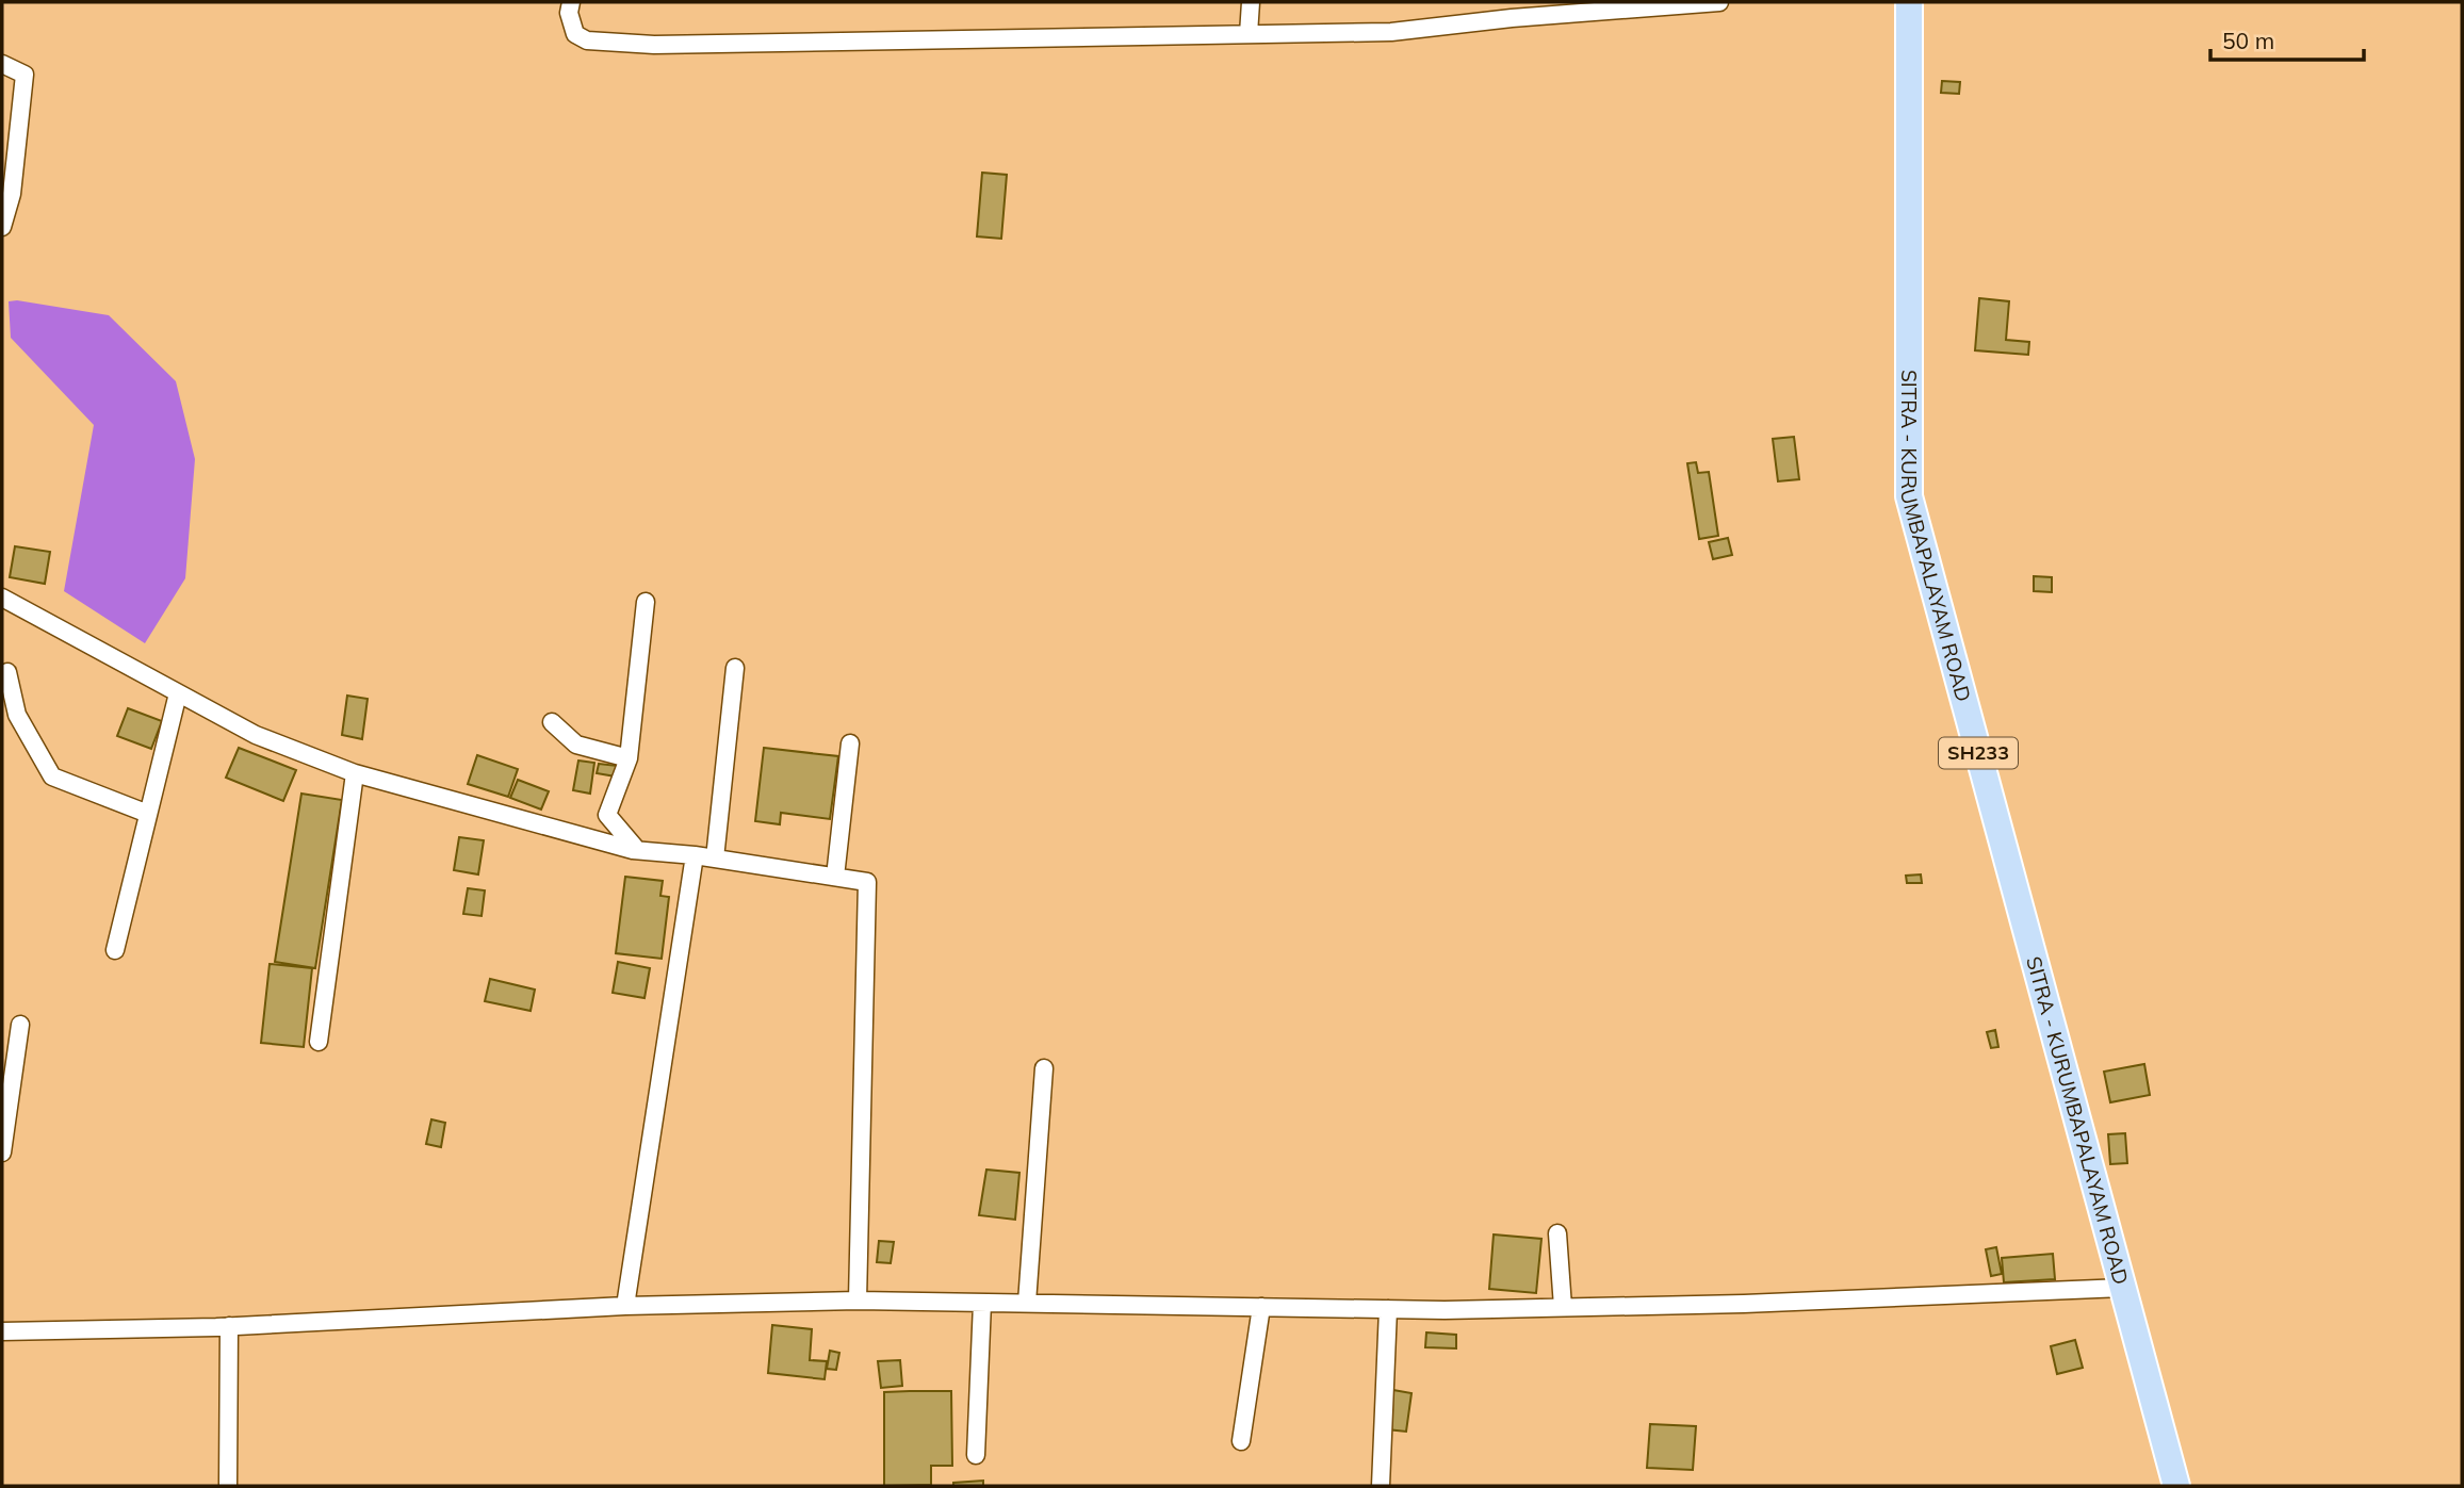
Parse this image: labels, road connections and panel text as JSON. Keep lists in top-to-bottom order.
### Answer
{
  "streets": {
    "main road": ["SITRA - KURUMBAPALAYAM ROAD", "SH233"]
  },
  "scale_bar": "50 m"
}
